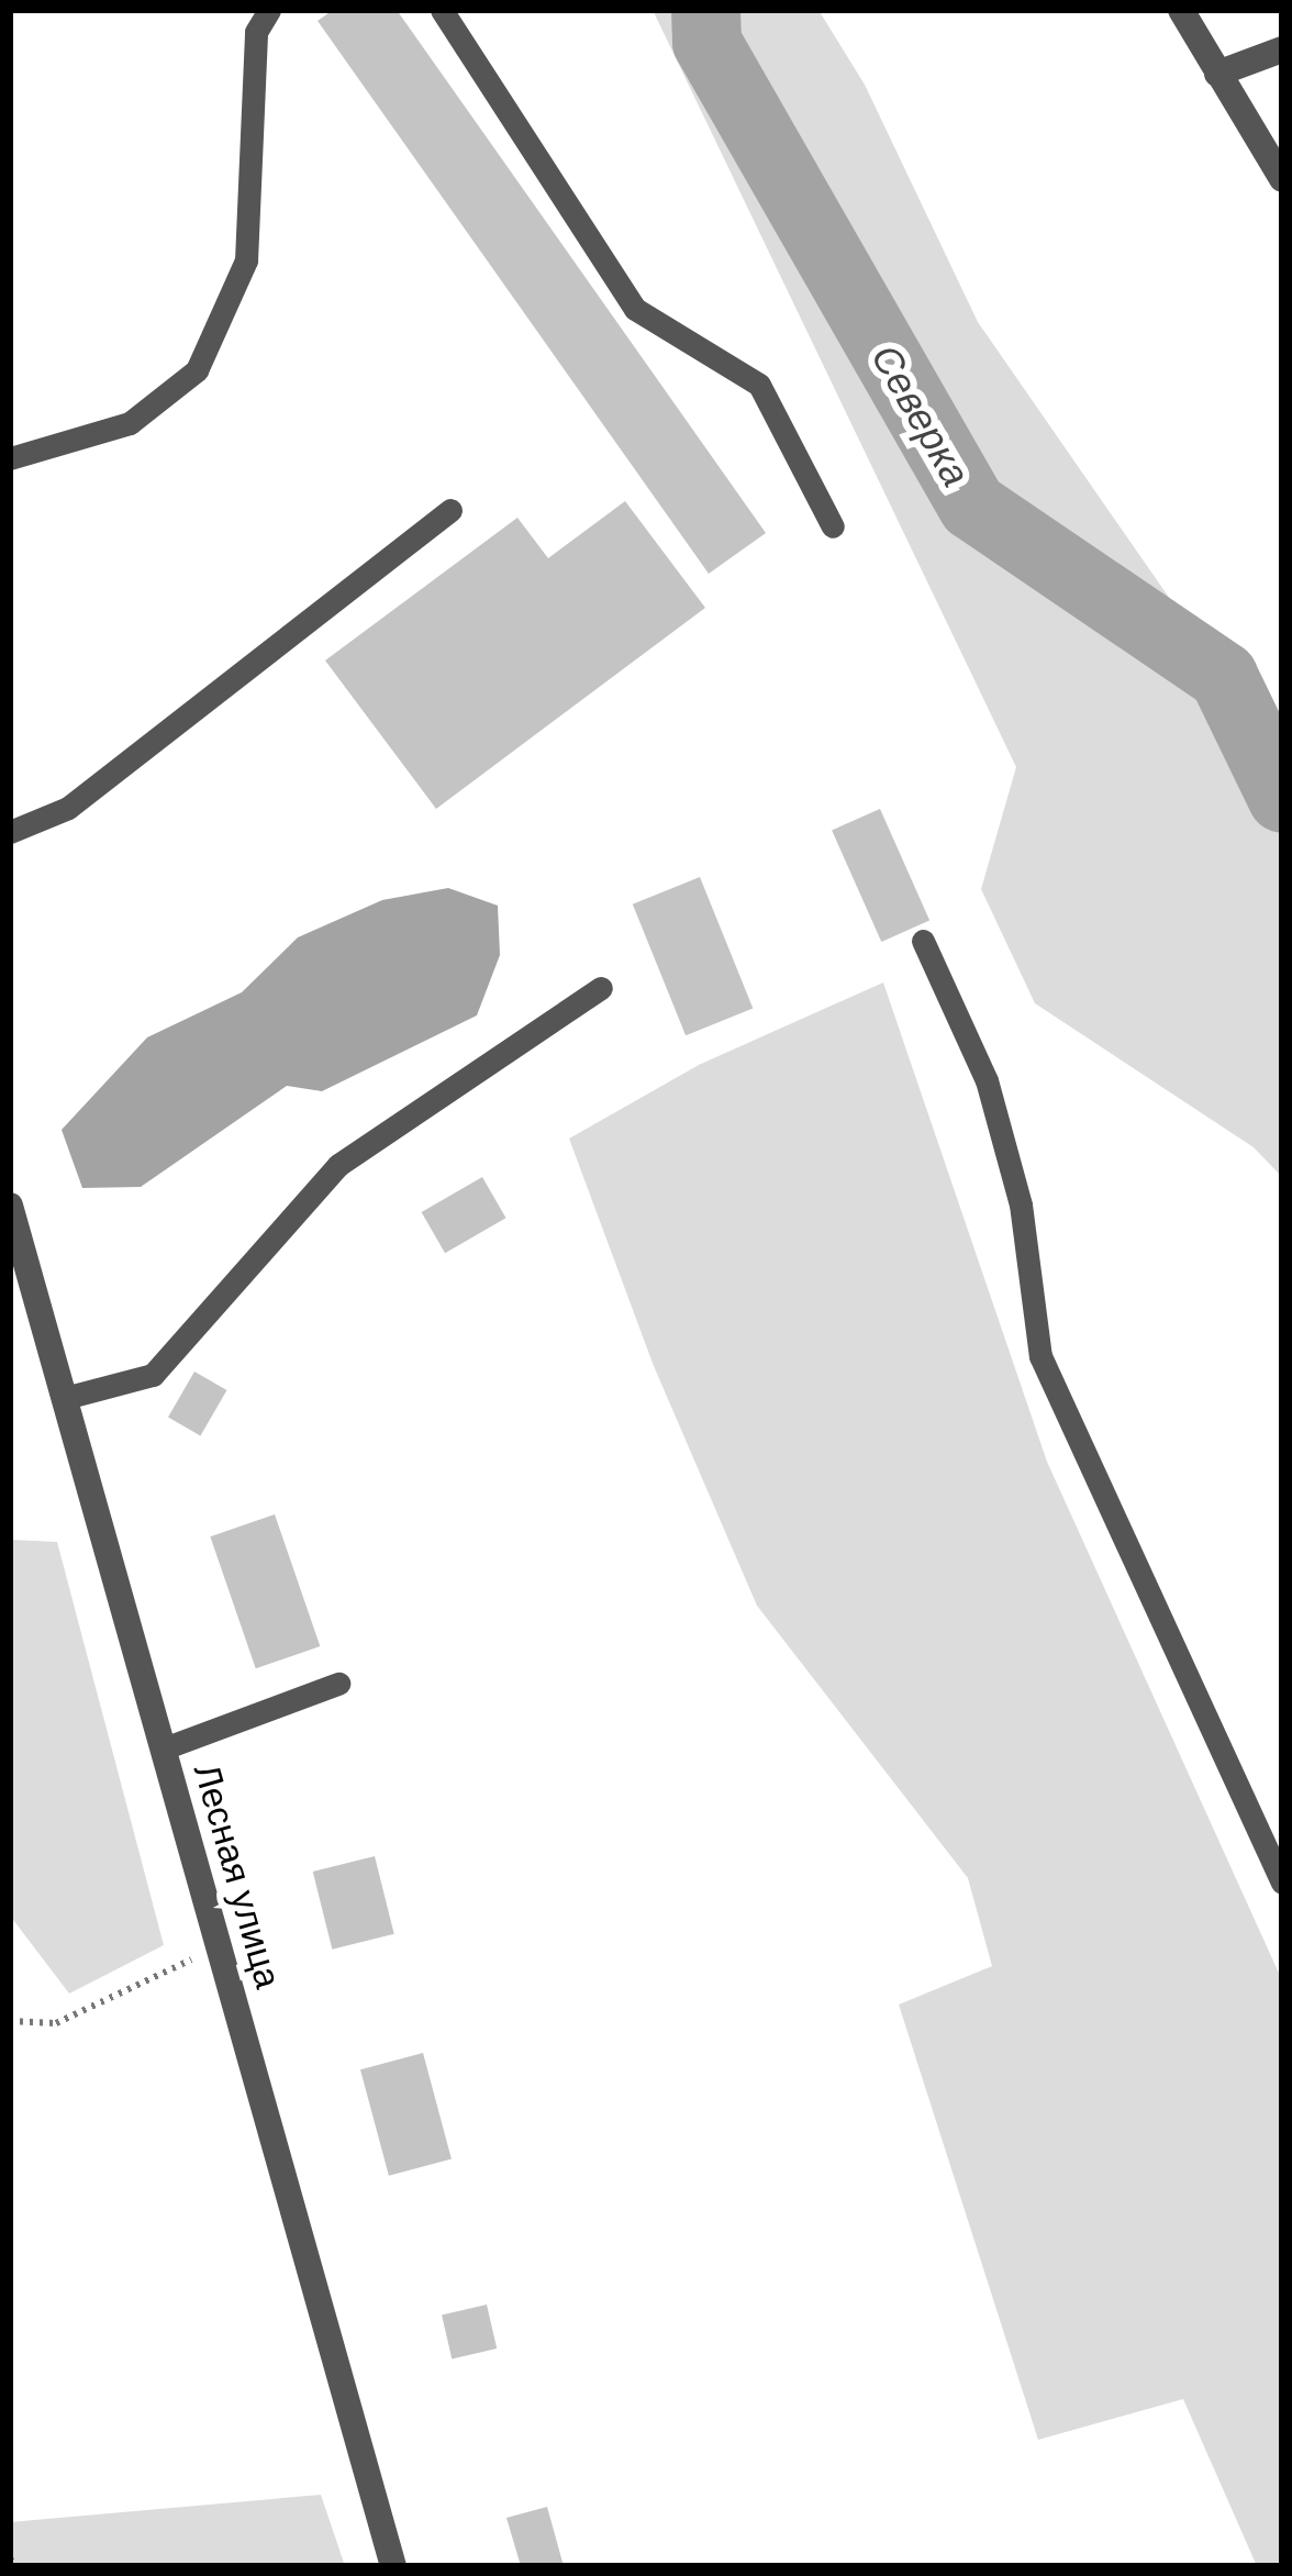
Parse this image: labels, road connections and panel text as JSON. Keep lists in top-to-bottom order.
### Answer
{
  "streets": {
    "street": ["Лесная улица"]
  },
  "water": ["Северка"]
}
